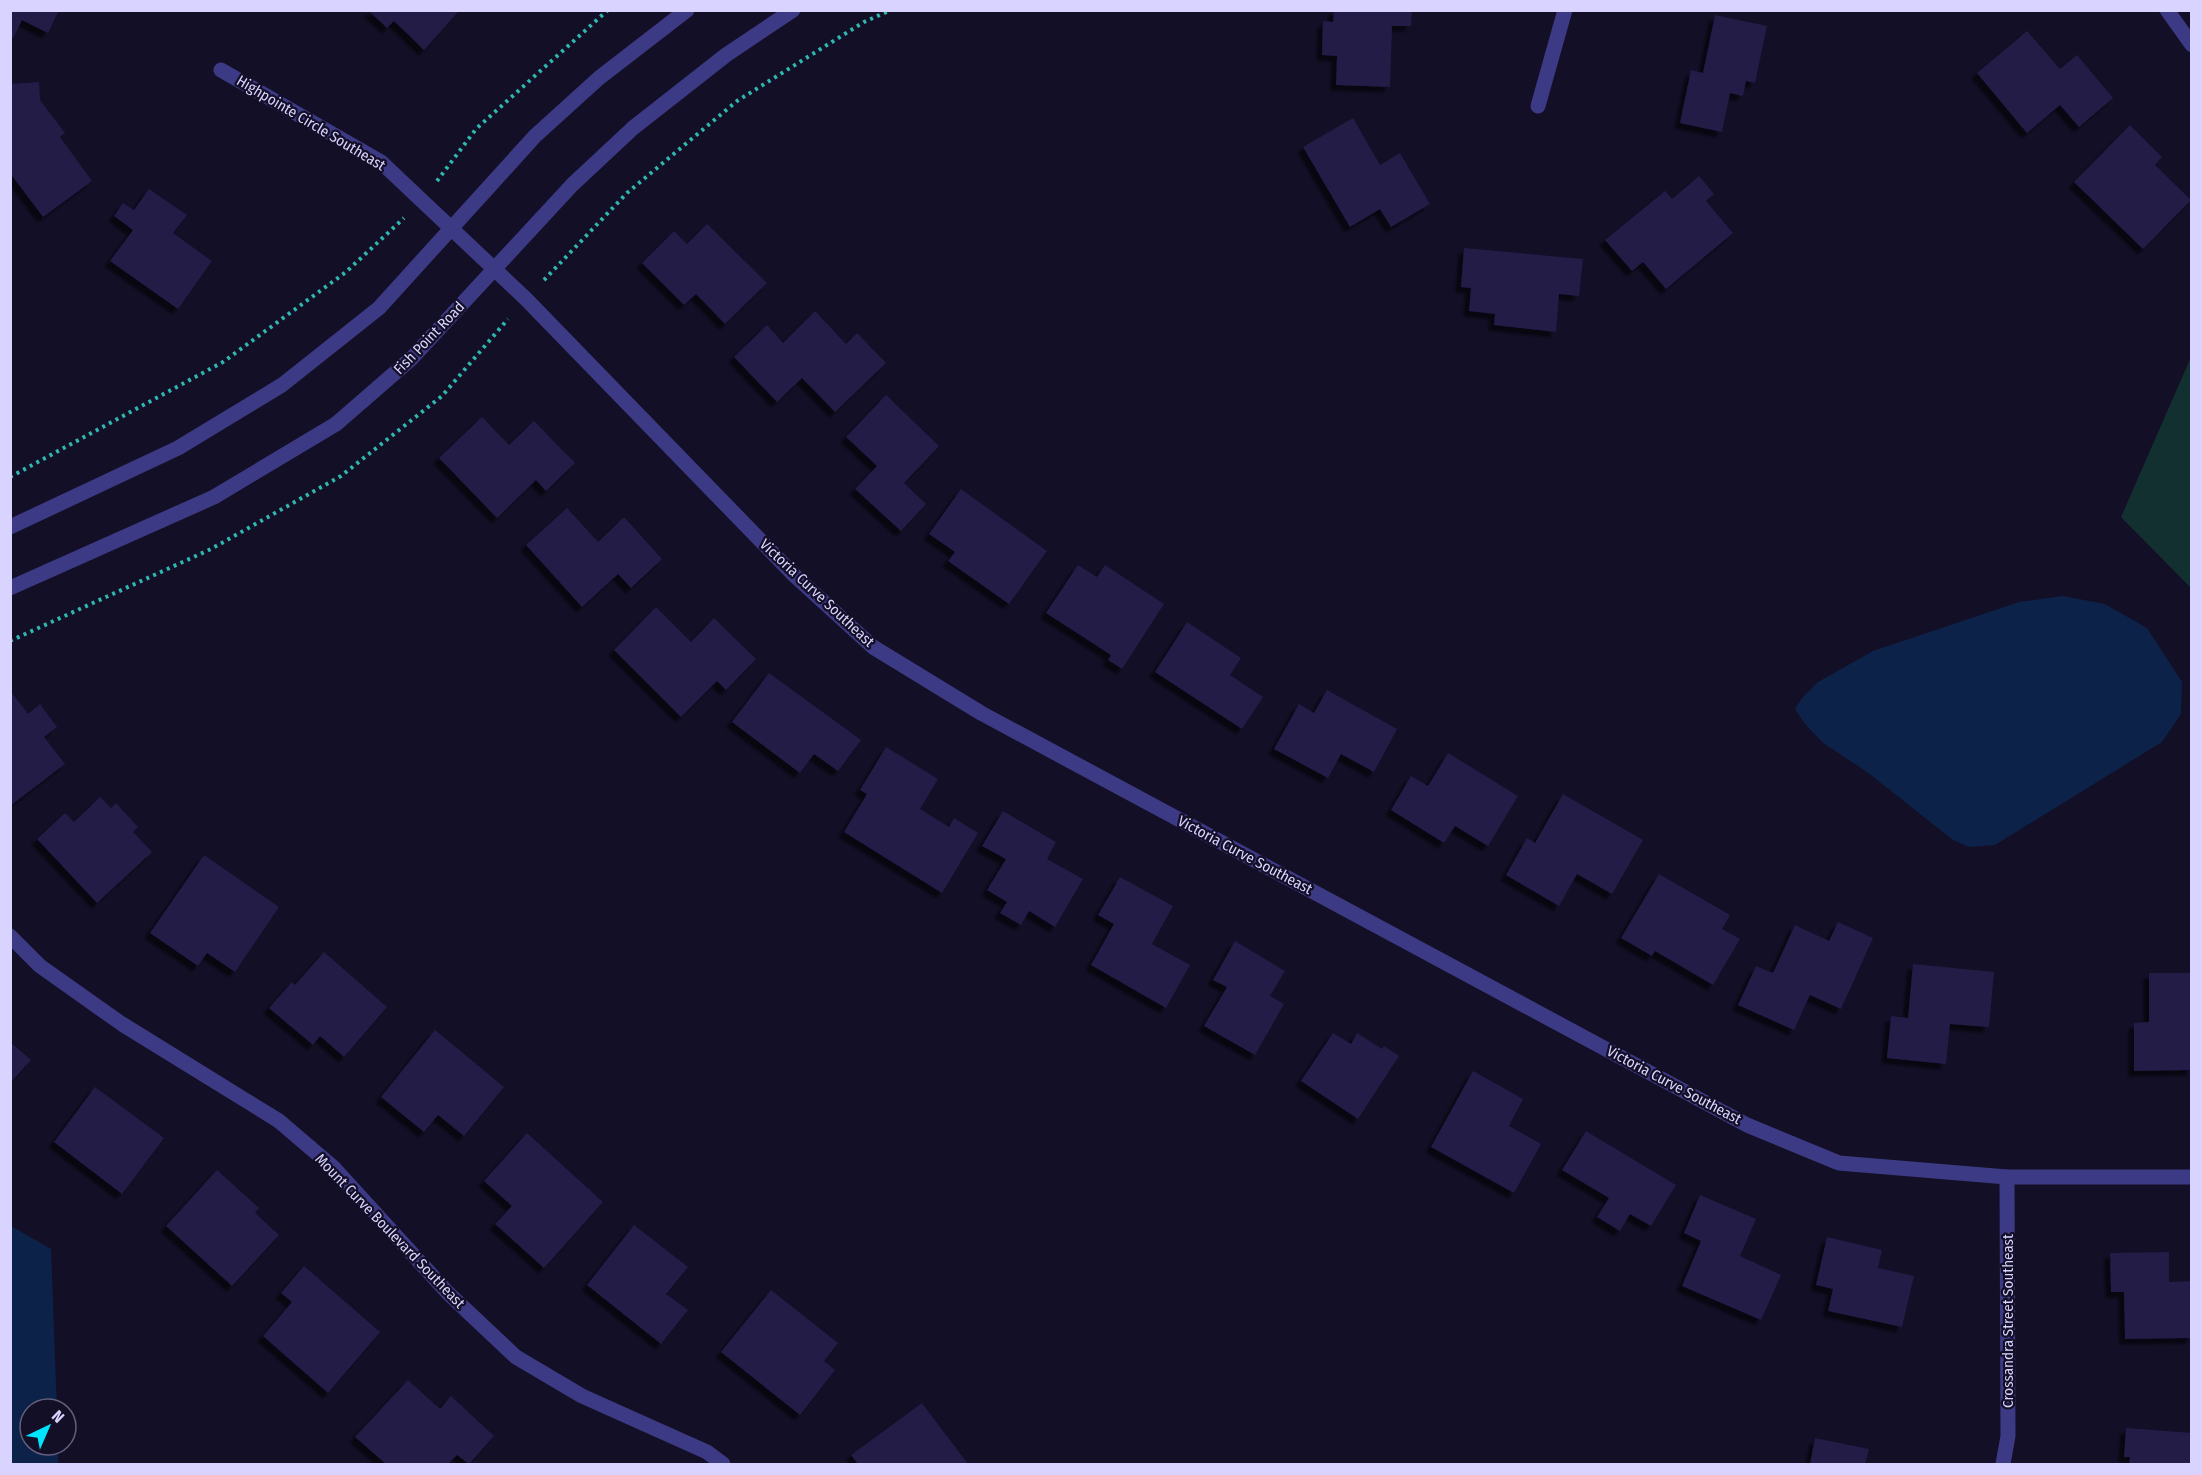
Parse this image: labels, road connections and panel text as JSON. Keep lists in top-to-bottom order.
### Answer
{
  "streets": {
    "street": [
      "Highpointe Circle Southeast",
      "Fish Point Road",
      "Victoria Curve Southeast",
      "Mount Curve Boulevard Southeast",
      "Crossandra Street Southeast"
    ]
  },
  "crossings": [
    ["Highpointe Circle Southeast", "Victoria Curve Southeast"],
    ["Fish Point Road", "Victoria Curve Southeast"],
    ["Victoria Curve Southeast", "Crossandra Street Southeast"]
  ],
  "north": "top right"
}
